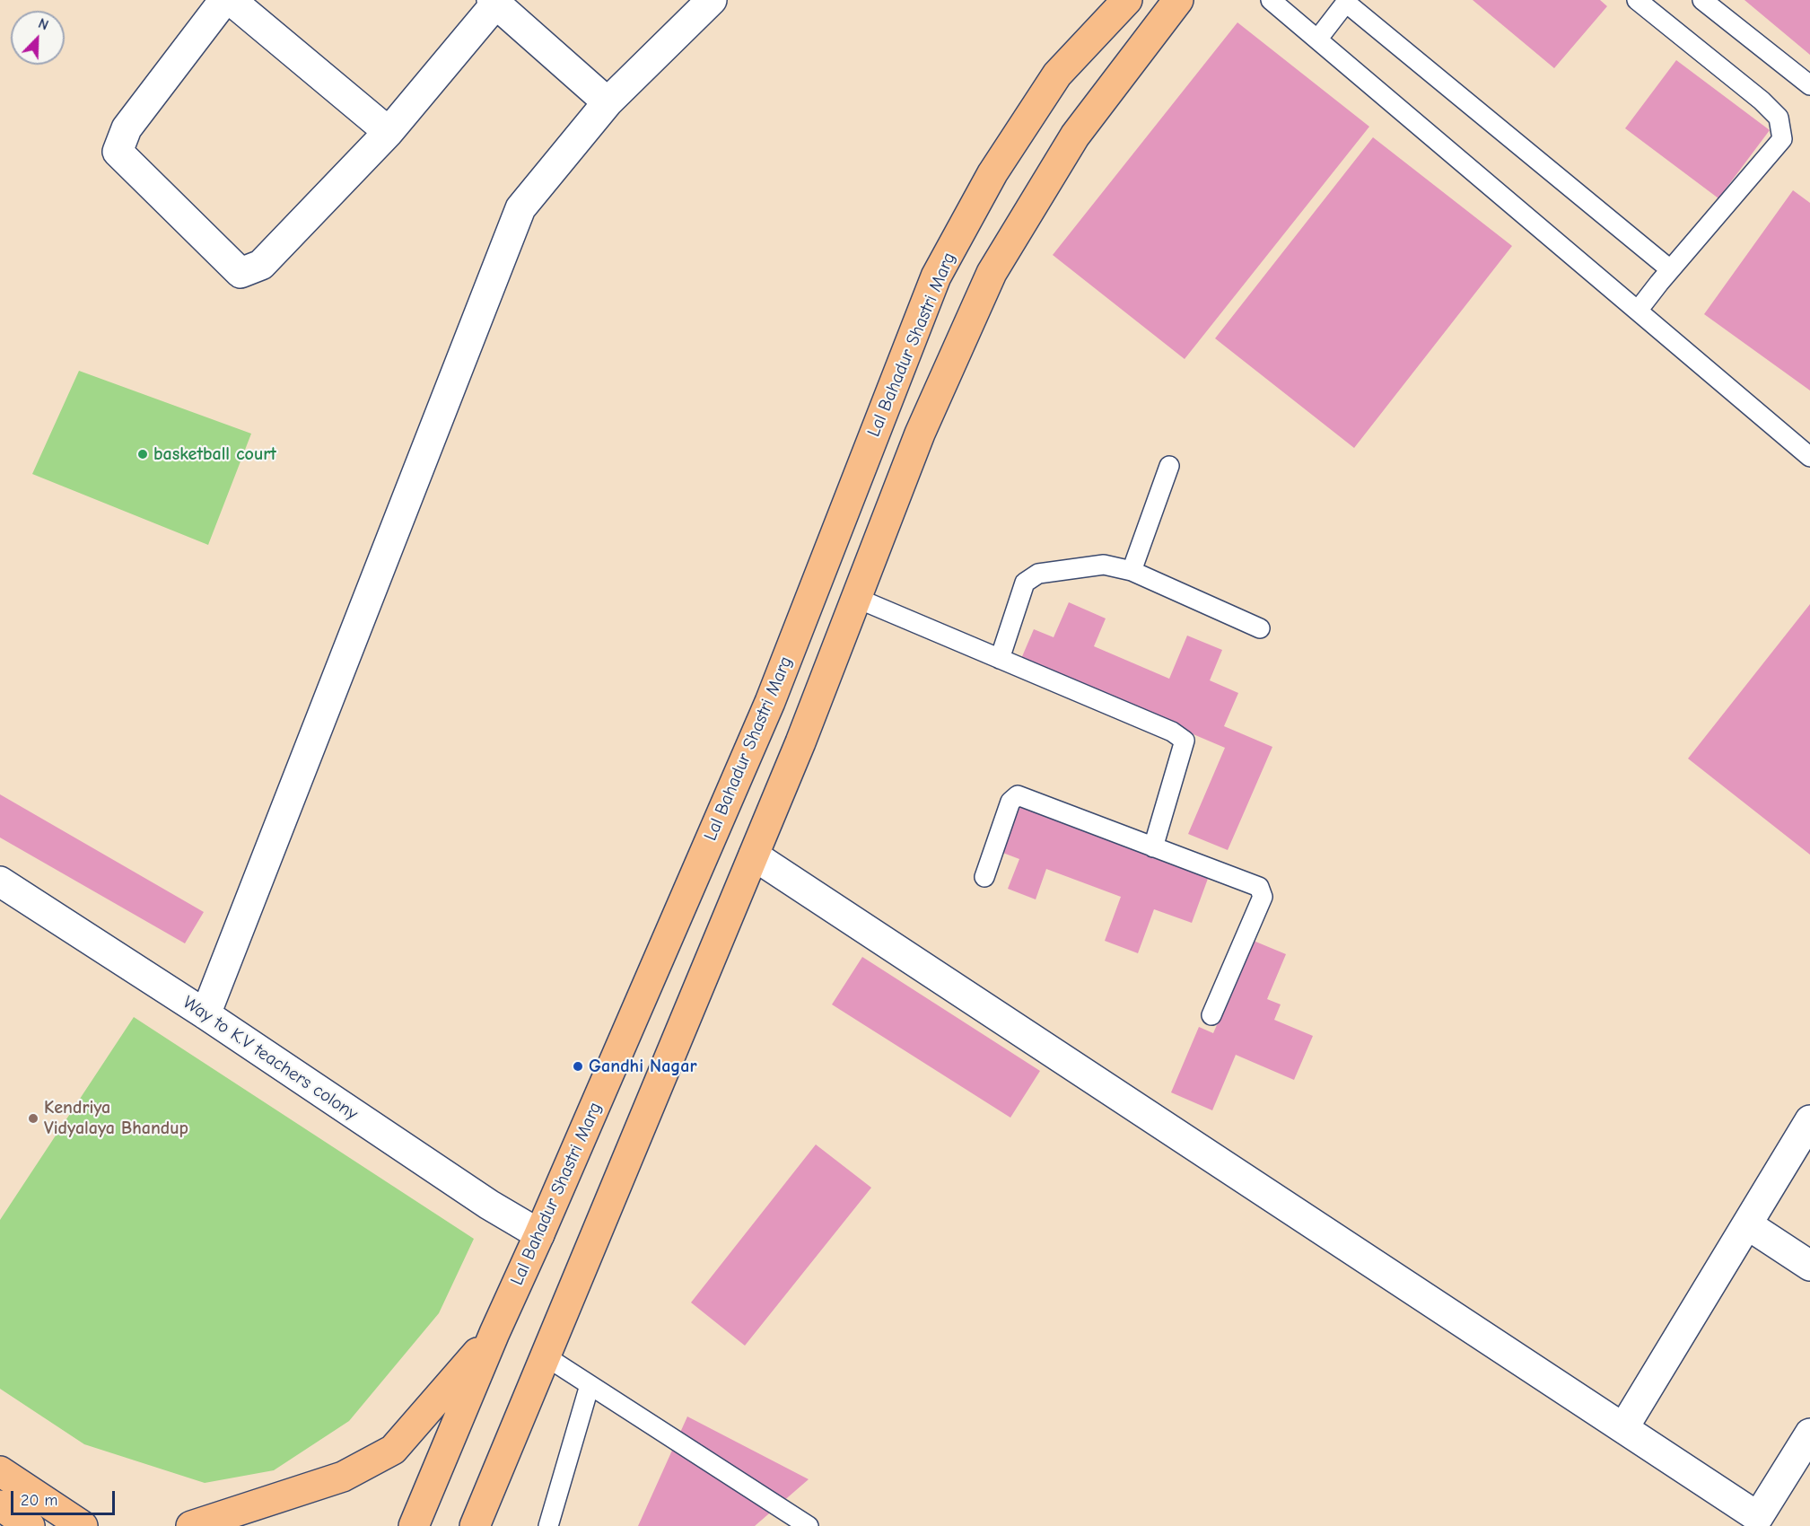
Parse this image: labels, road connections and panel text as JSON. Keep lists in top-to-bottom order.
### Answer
{
  "streets": {
    "main road": ["Lal Bahadur Shastri Marg"],
    "street": ["Way to K.V teachers colony"]
  },
  "crossings": [
    ["Lal Bahadur Shastri Marg", "Way to K.V teachers colony"]
  ],
  "places": ["basketball court", "Gandhi Nagar", "Kendriya Vidyalaya Bhandup"],
  "scale_bar": "20 m",
  "north": "top right"
}
